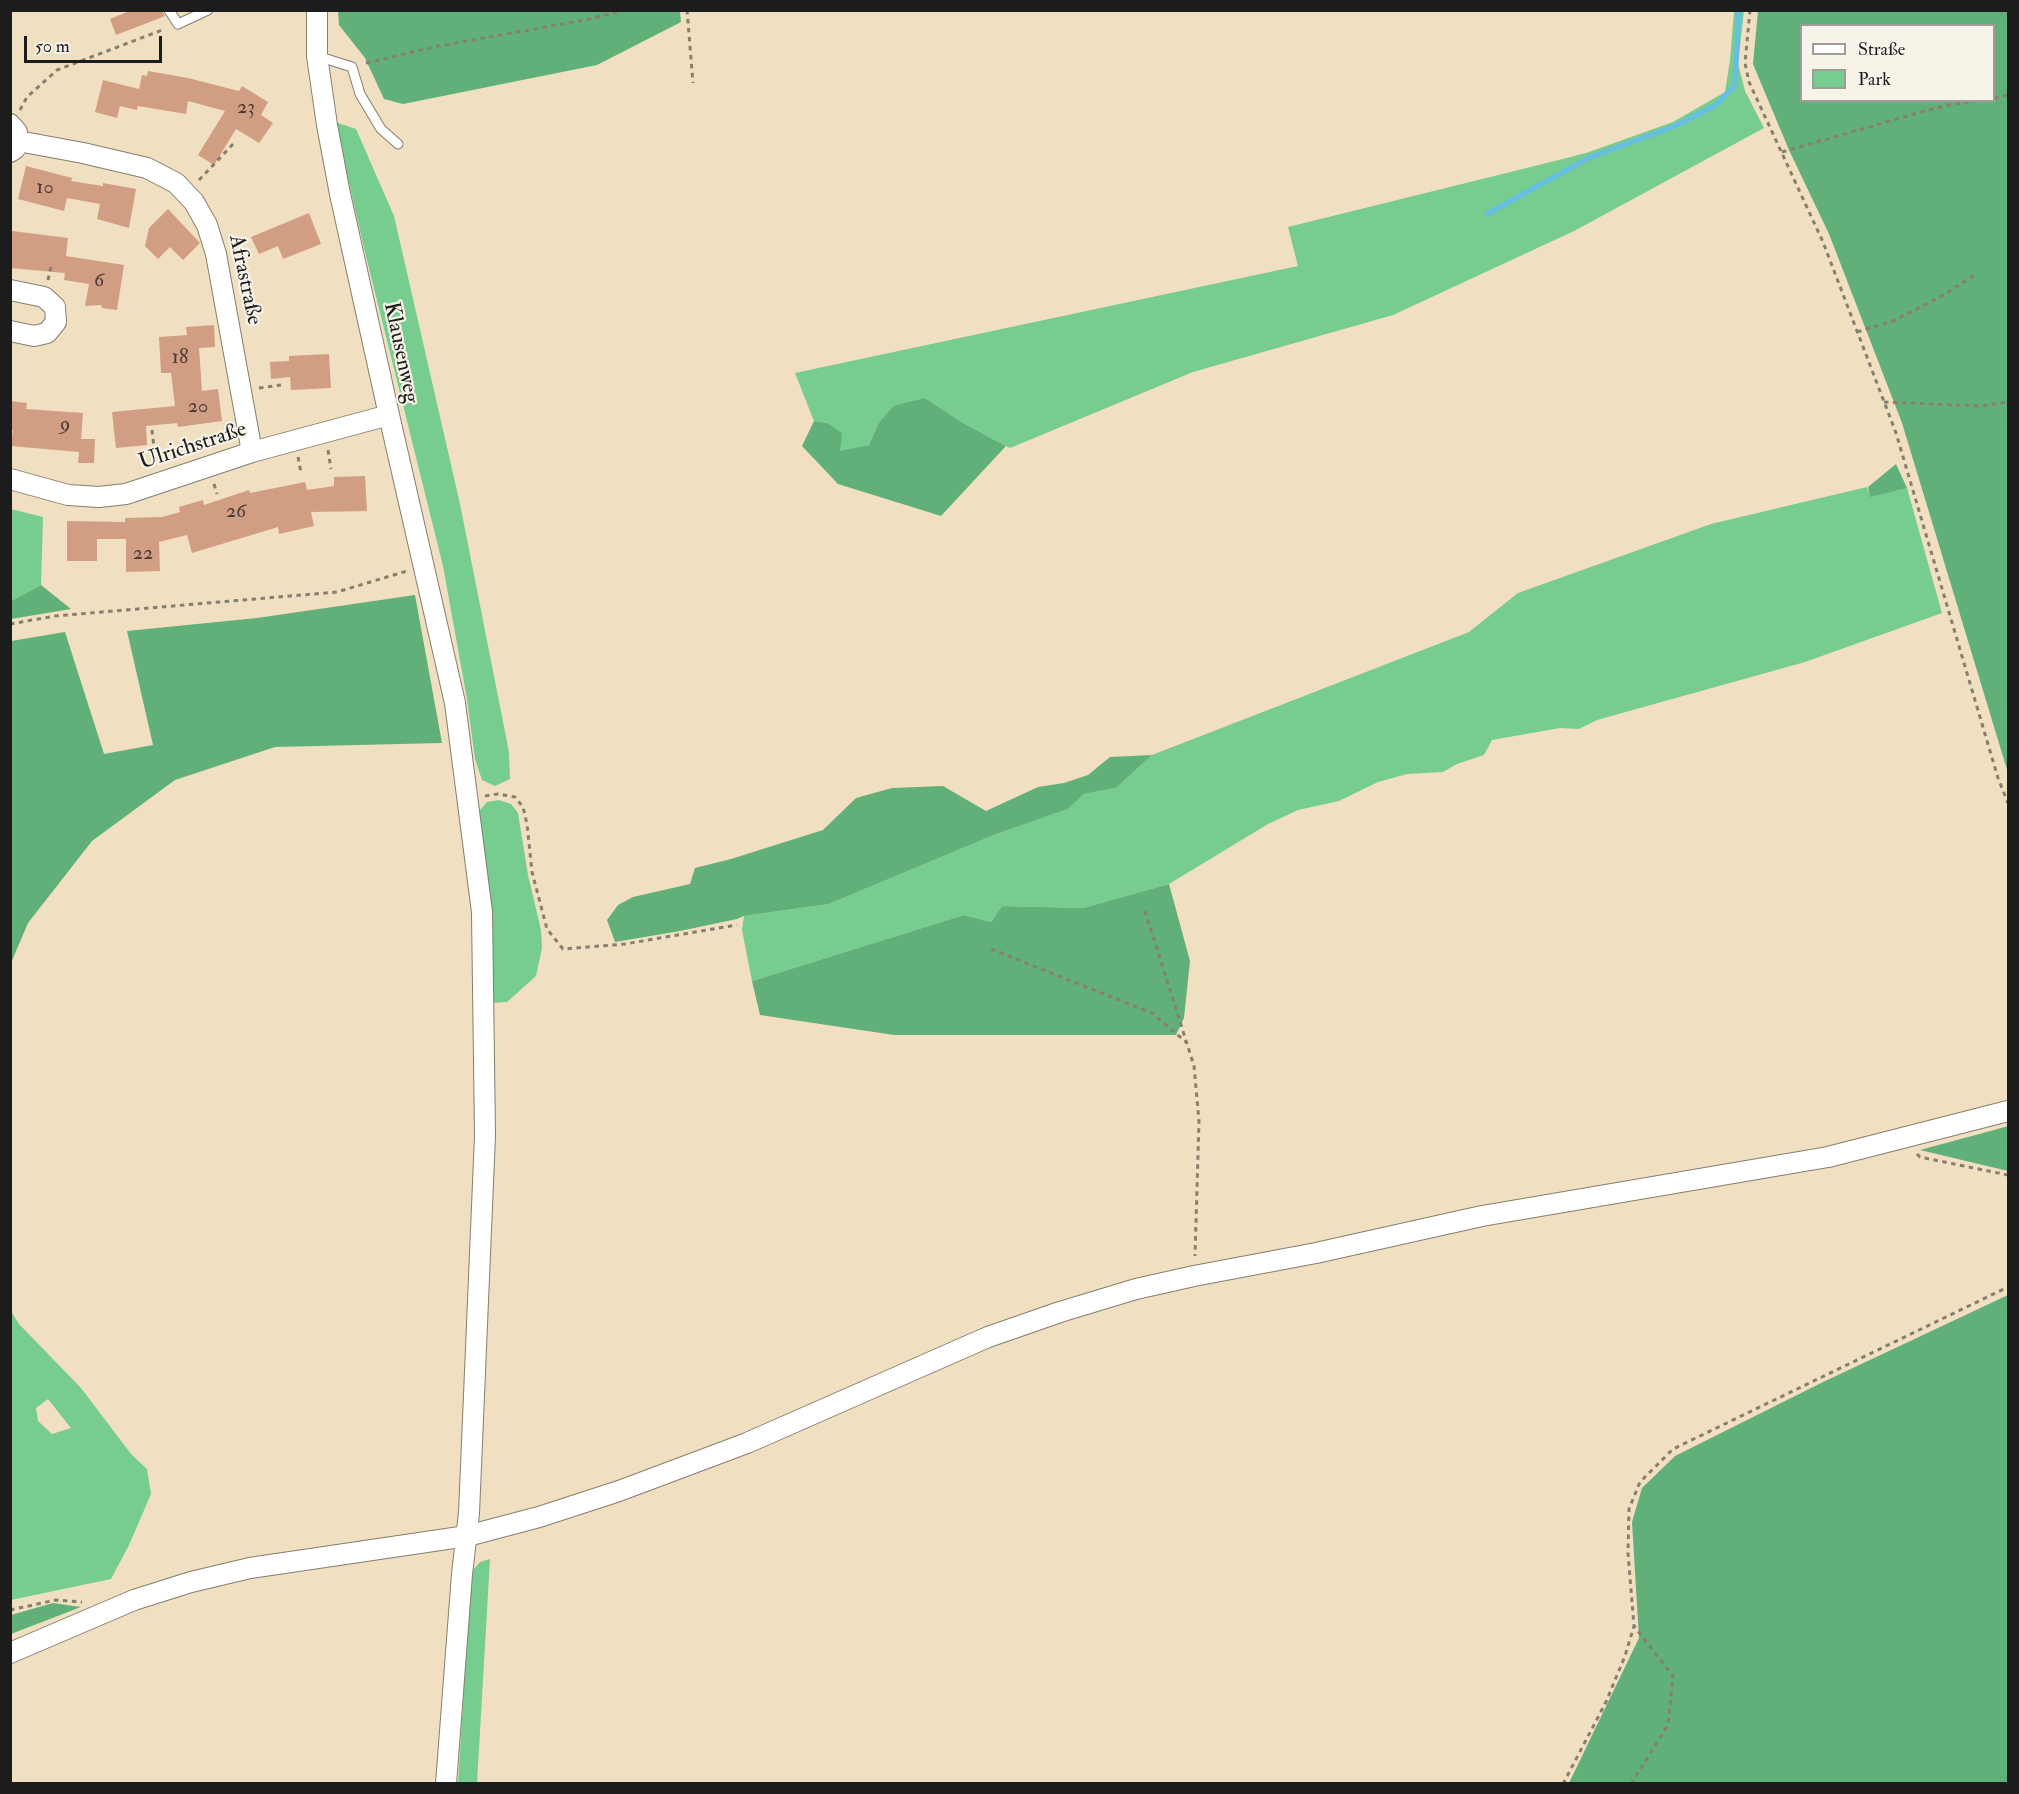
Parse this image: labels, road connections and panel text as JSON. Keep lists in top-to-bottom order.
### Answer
{
  "streets": {
    "street": ["Afrastraße", "Klausenweg", "Ulrichstraße"]
  },
  "crossings": [
    ["Afrastraße", "Ulrichstraße"],
    ["Klausenweg", "Ulrichstraße"]
  ],
  "house_numbers": [
    "23",
    "10",
    "6",
    "18",
    "20",
    "9",
    "26",
    "22"
  ],
  "legend": ["Straße", "Park"],
  "scale_bar": "50 m"
}
